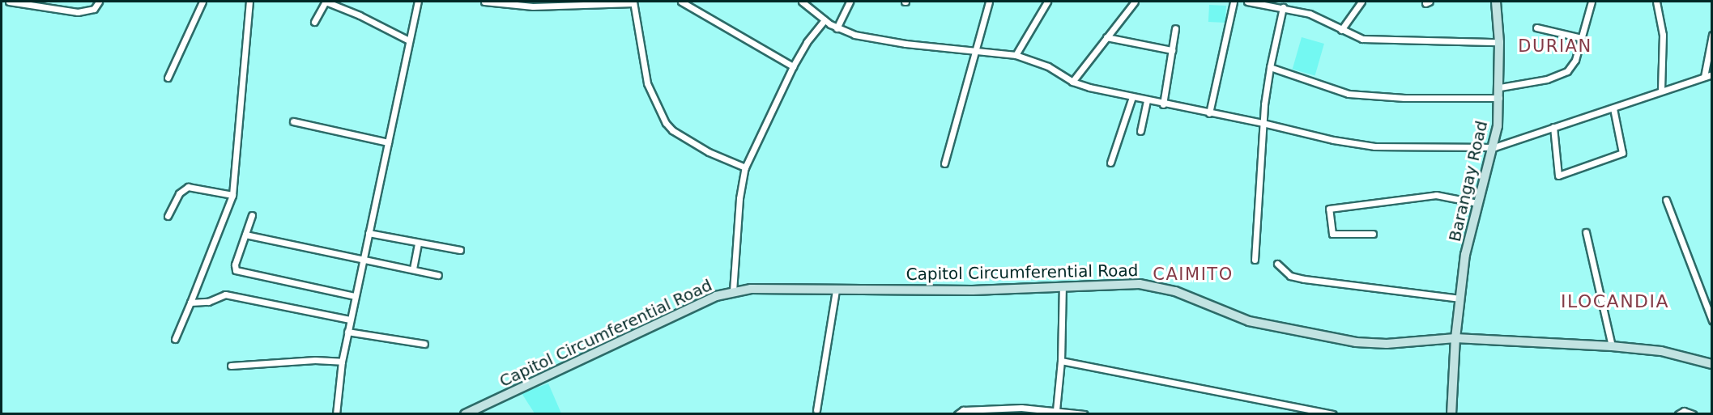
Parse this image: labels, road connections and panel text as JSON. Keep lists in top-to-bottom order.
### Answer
{
  "streets": {
    "main road": ["Barangay Road", "Capitol Circumferential Road"]
  },
  "crossings": [
    ["Barangay Road", "Capitol Circumferential Road"]
  ],
  "districts": ["DURIAN", "CAIMITO", "ILOCANDIA"]
}
